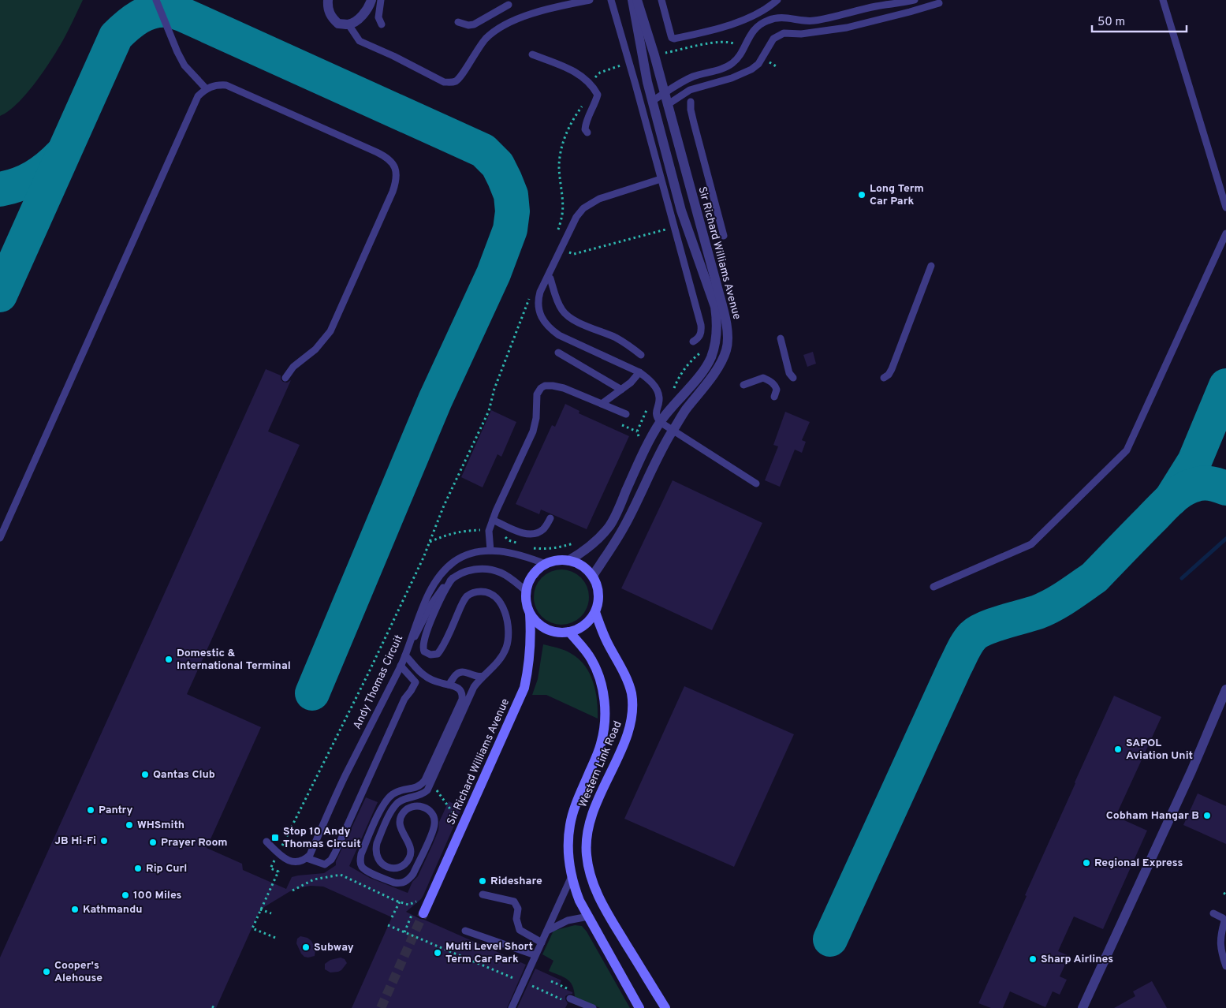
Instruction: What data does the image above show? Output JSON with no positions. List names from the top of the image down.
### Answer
{
  "streets": {
    "street": ["Sir Richard Williams Avenue", "Western Link Road"],
    "lane": ["Andy Thomas Circuit"]
  },
  "crossings": [
    ["Sir Richard Williams Avenue", "Andy Thomas Circuit"],
    ["Sir Richard Williams Avenue", "Western Link Road"],
    ["Andy Thomas Circuit", "Western Link Road"]
  ],
  "places": {
    "other": [
      "Long Term Car Park",
      "Domestic & International Terminal",
      "SAPOL Aviation Unit",
      "Qantas Club",
      "Pantry",
      "Cobham Hangar B",
      "WHSmith",
      "JB Hi-Fi",
      "Prayer Room",
      "Regional Express",
      "Rip Curl",
      "Rideshare",
      "100 Miles",
      "Kathmandu",
      "Subway",
      "Multi Level Short Term Car Park",
      "Sharp Airlines",
      "Cooper's Alehouse"
    ],
    "transit": ["Stop 10 Andy Thomas Circuit"]
  },
  "scale_bar": "50 m"
}
